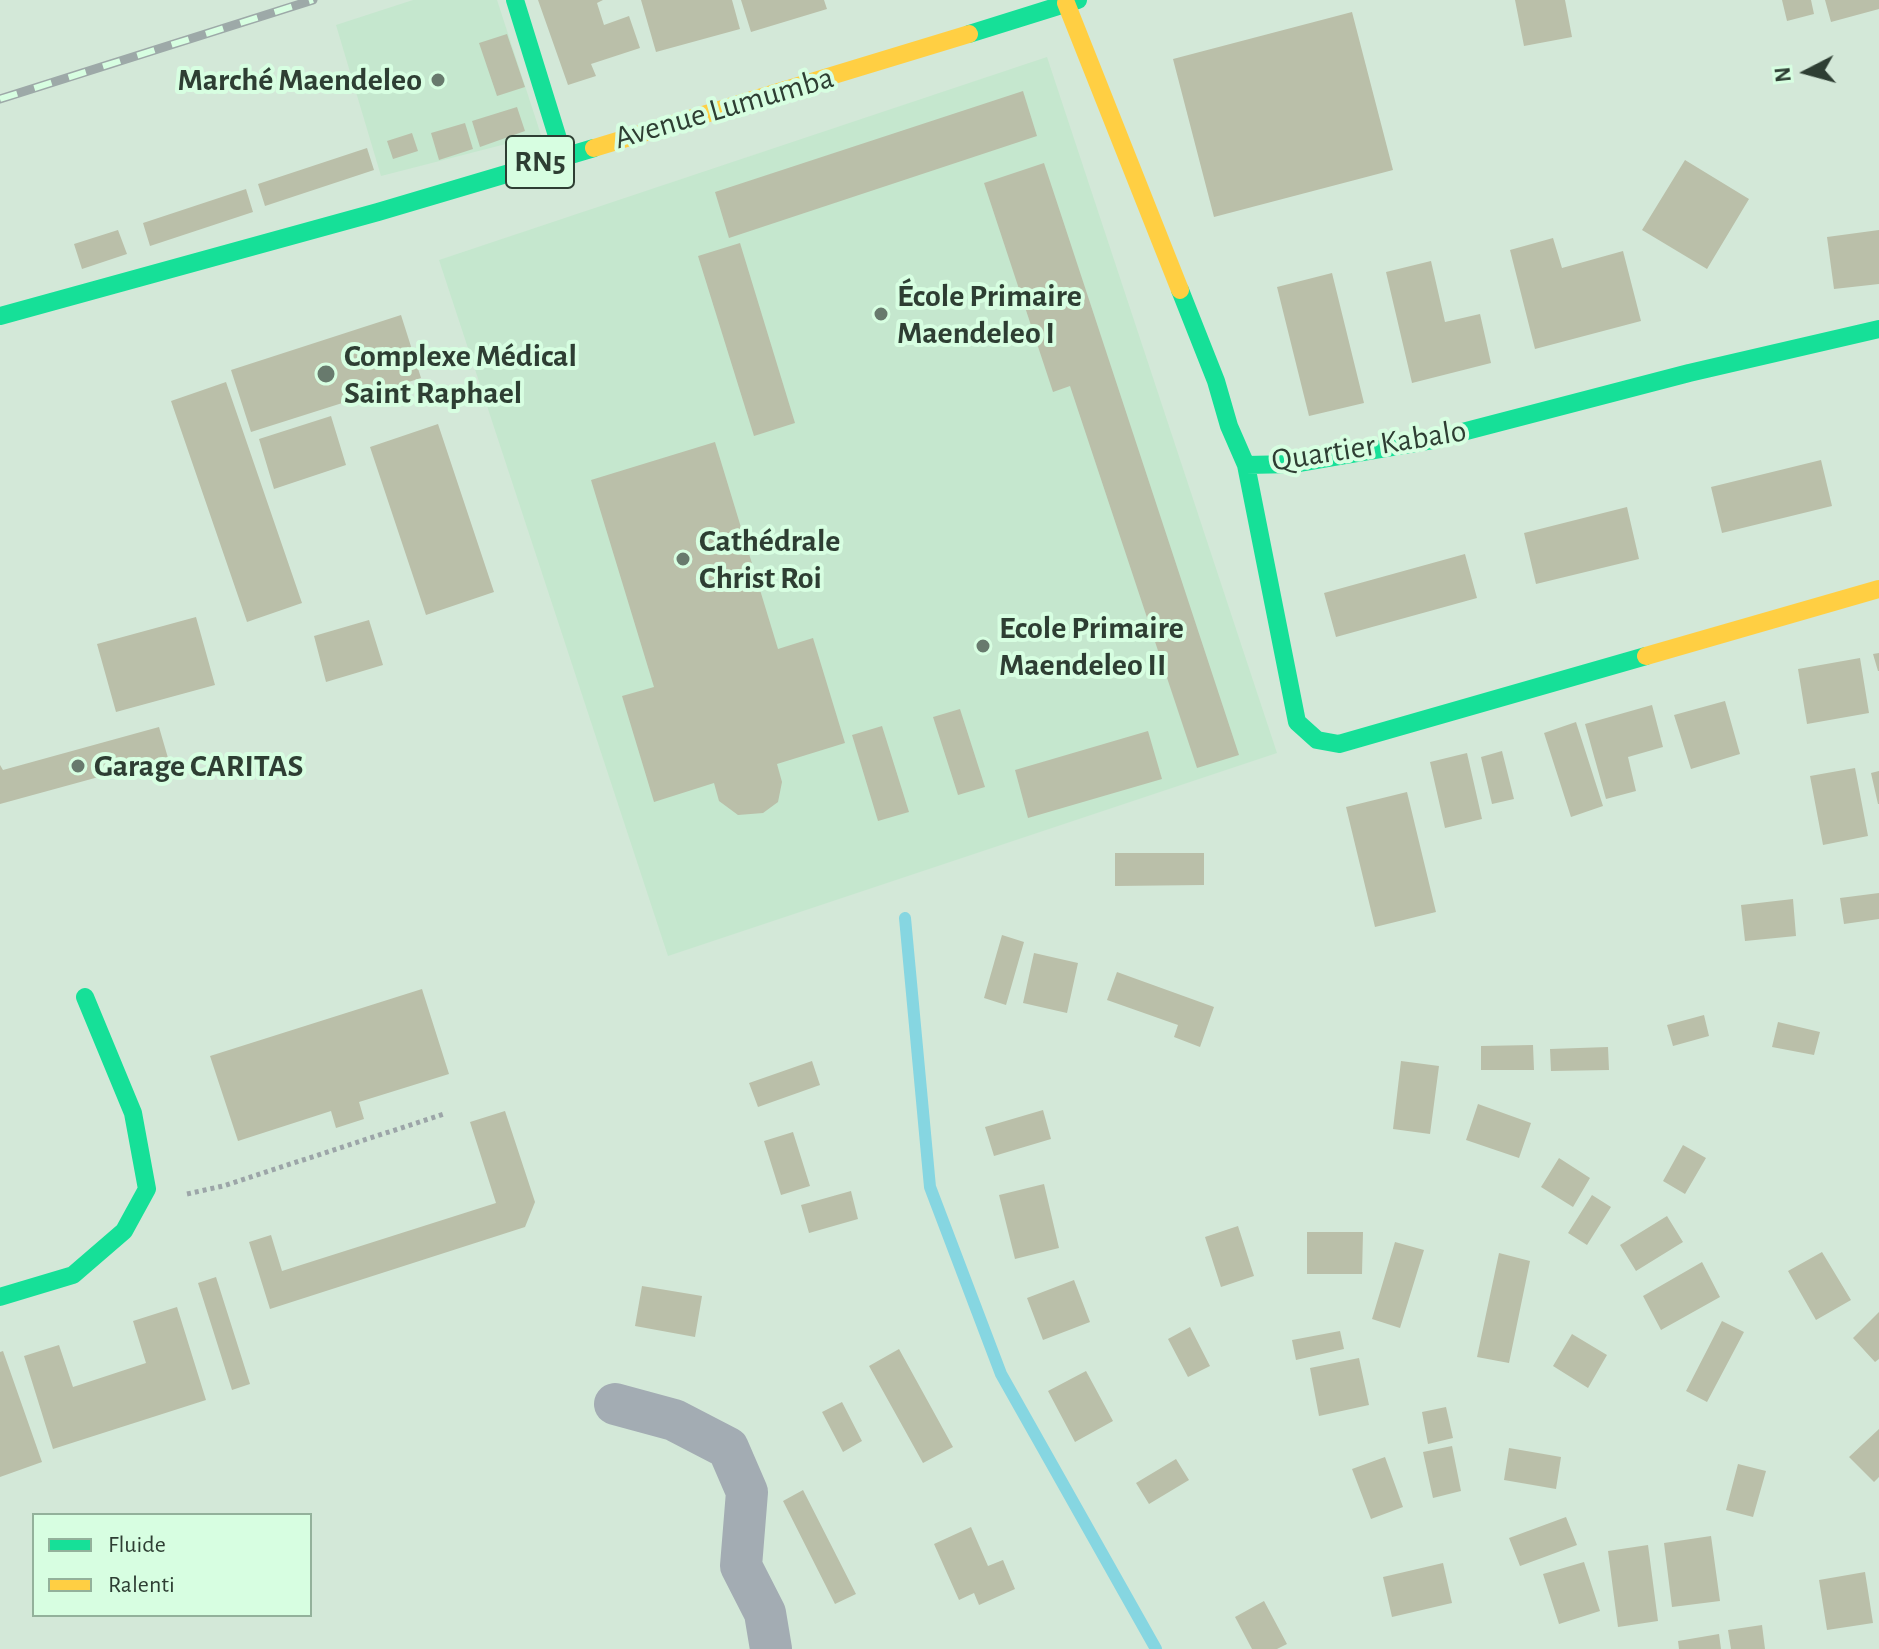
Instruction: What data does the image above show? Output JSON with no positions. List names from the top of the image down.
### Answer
{
  "streets": {
    "main road": ["Avenue Lumumba", "RN5", "Quartier Kabalo"]
  },
  "crossings": [
    ["Avenue Lumumba", "Quartier Kabalo"]
  ],
  "places": [
    "Marché Maendeleo",
    "École Primaire Maendeleo I",
    "Complexe Médical Saint Raphael",
    "Cathédrale Christ Roi",
    "Ecole Primaire Maendeleo II",
    "Garage CARITAS"
  ],
  "legend": ["Fluide", "Ralenti"],
  "north": "left"
}
